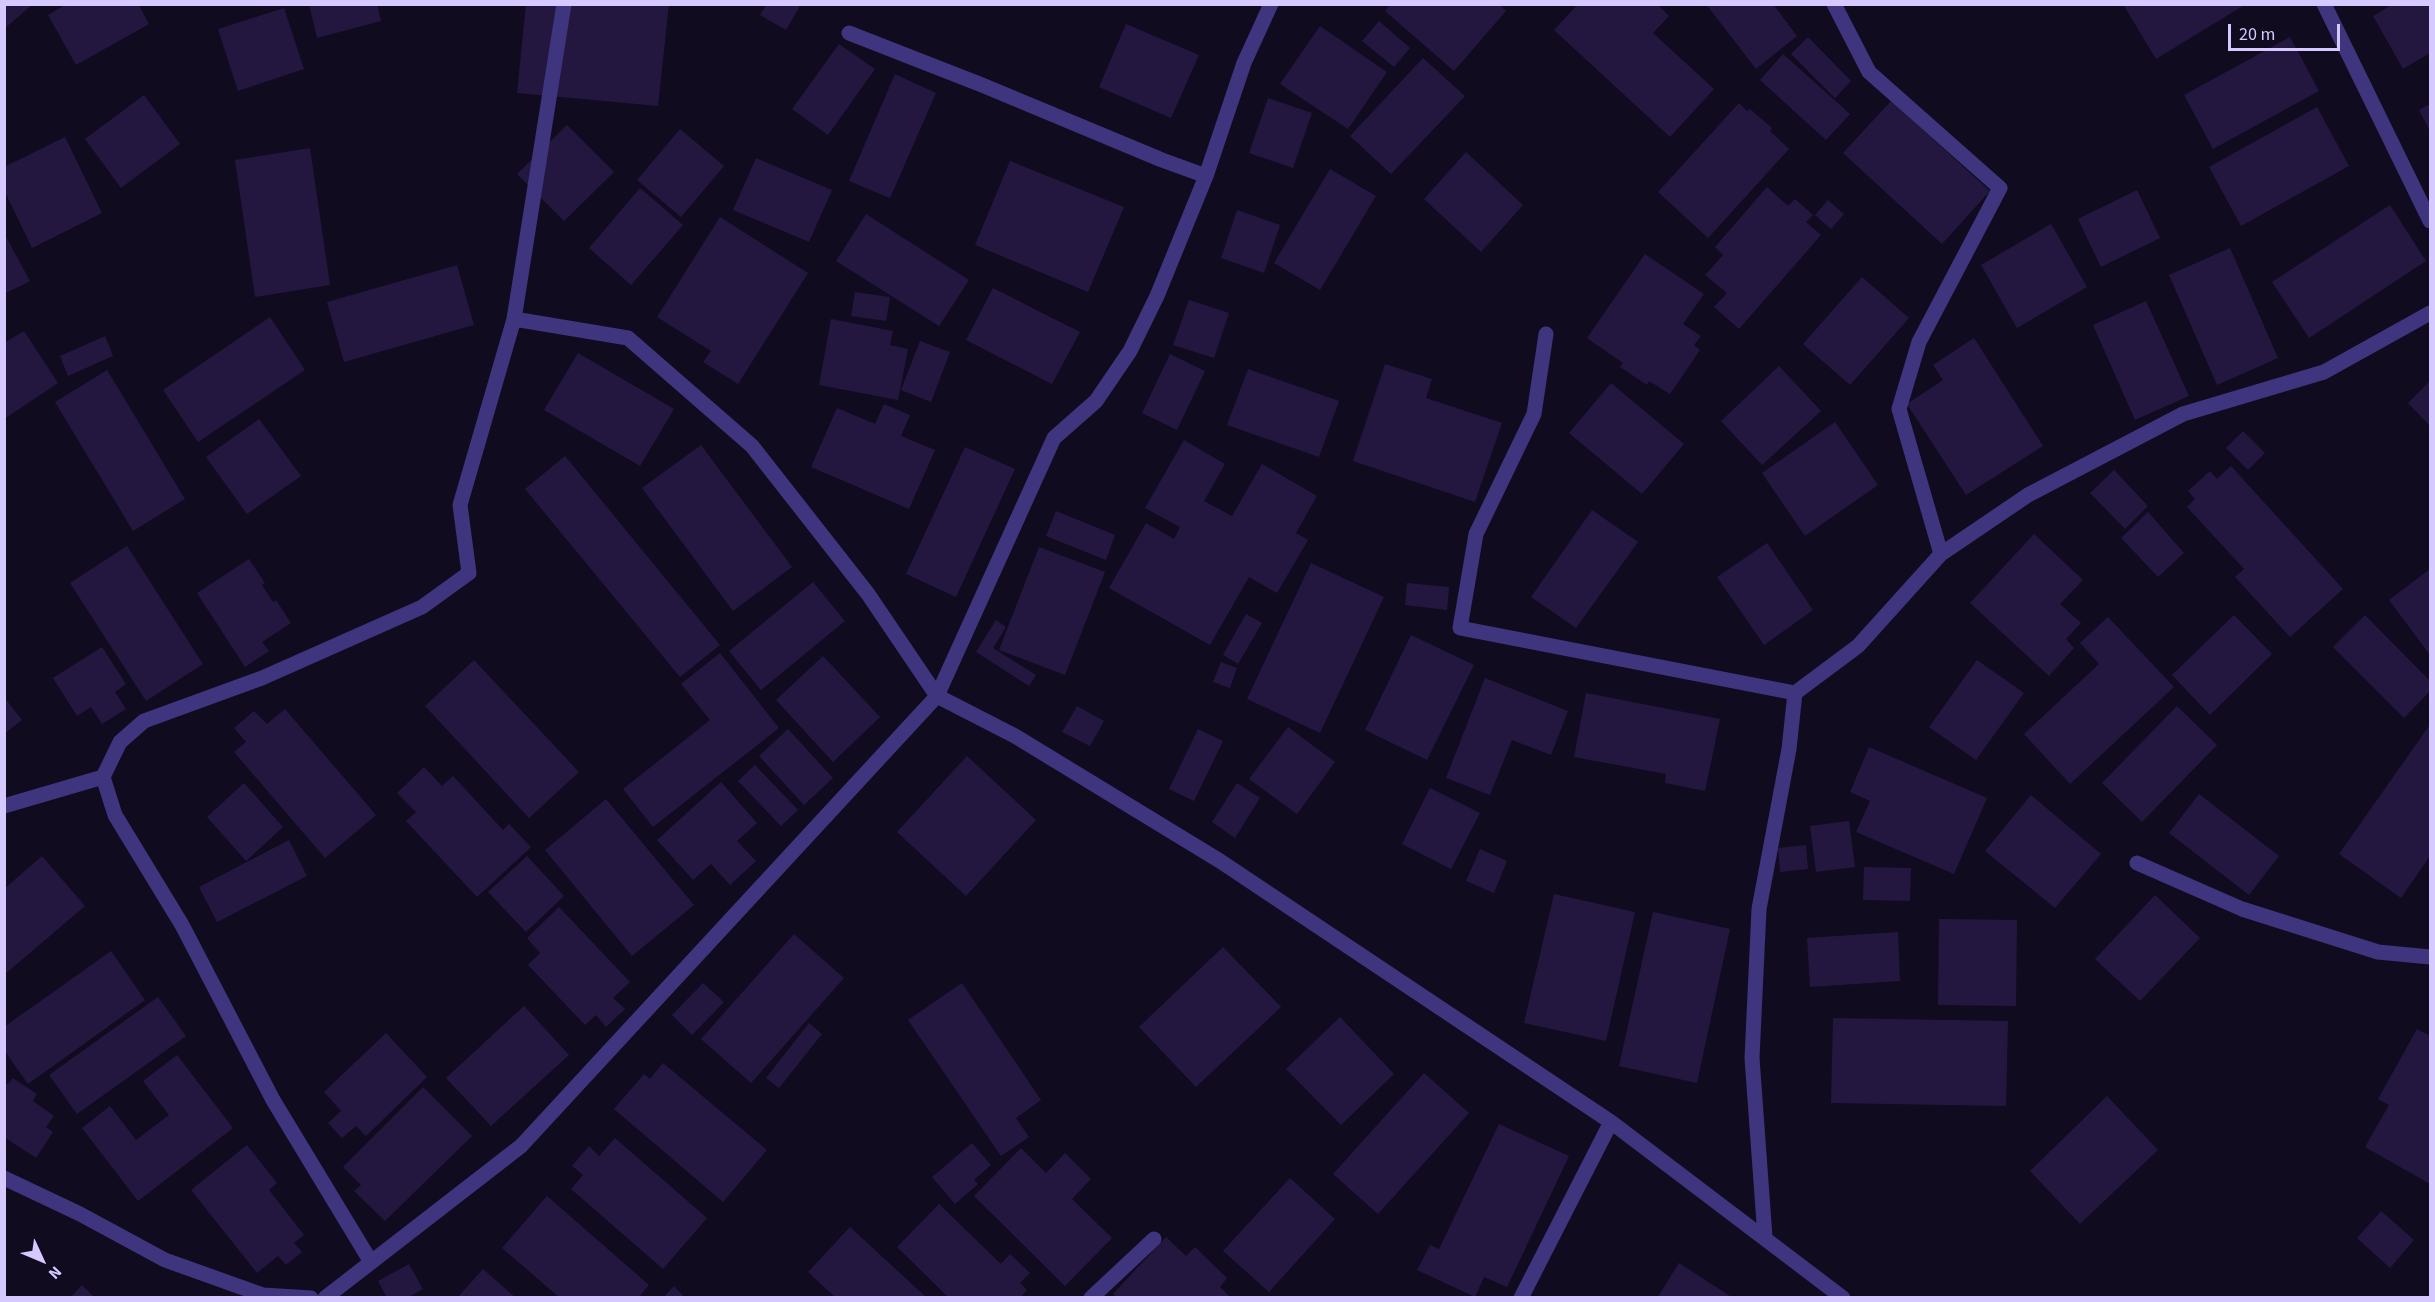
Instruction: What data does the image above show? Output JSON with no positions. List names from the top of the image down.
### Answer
{
  "scale_bar": "20 m",
  "north": "bottom right"
}
